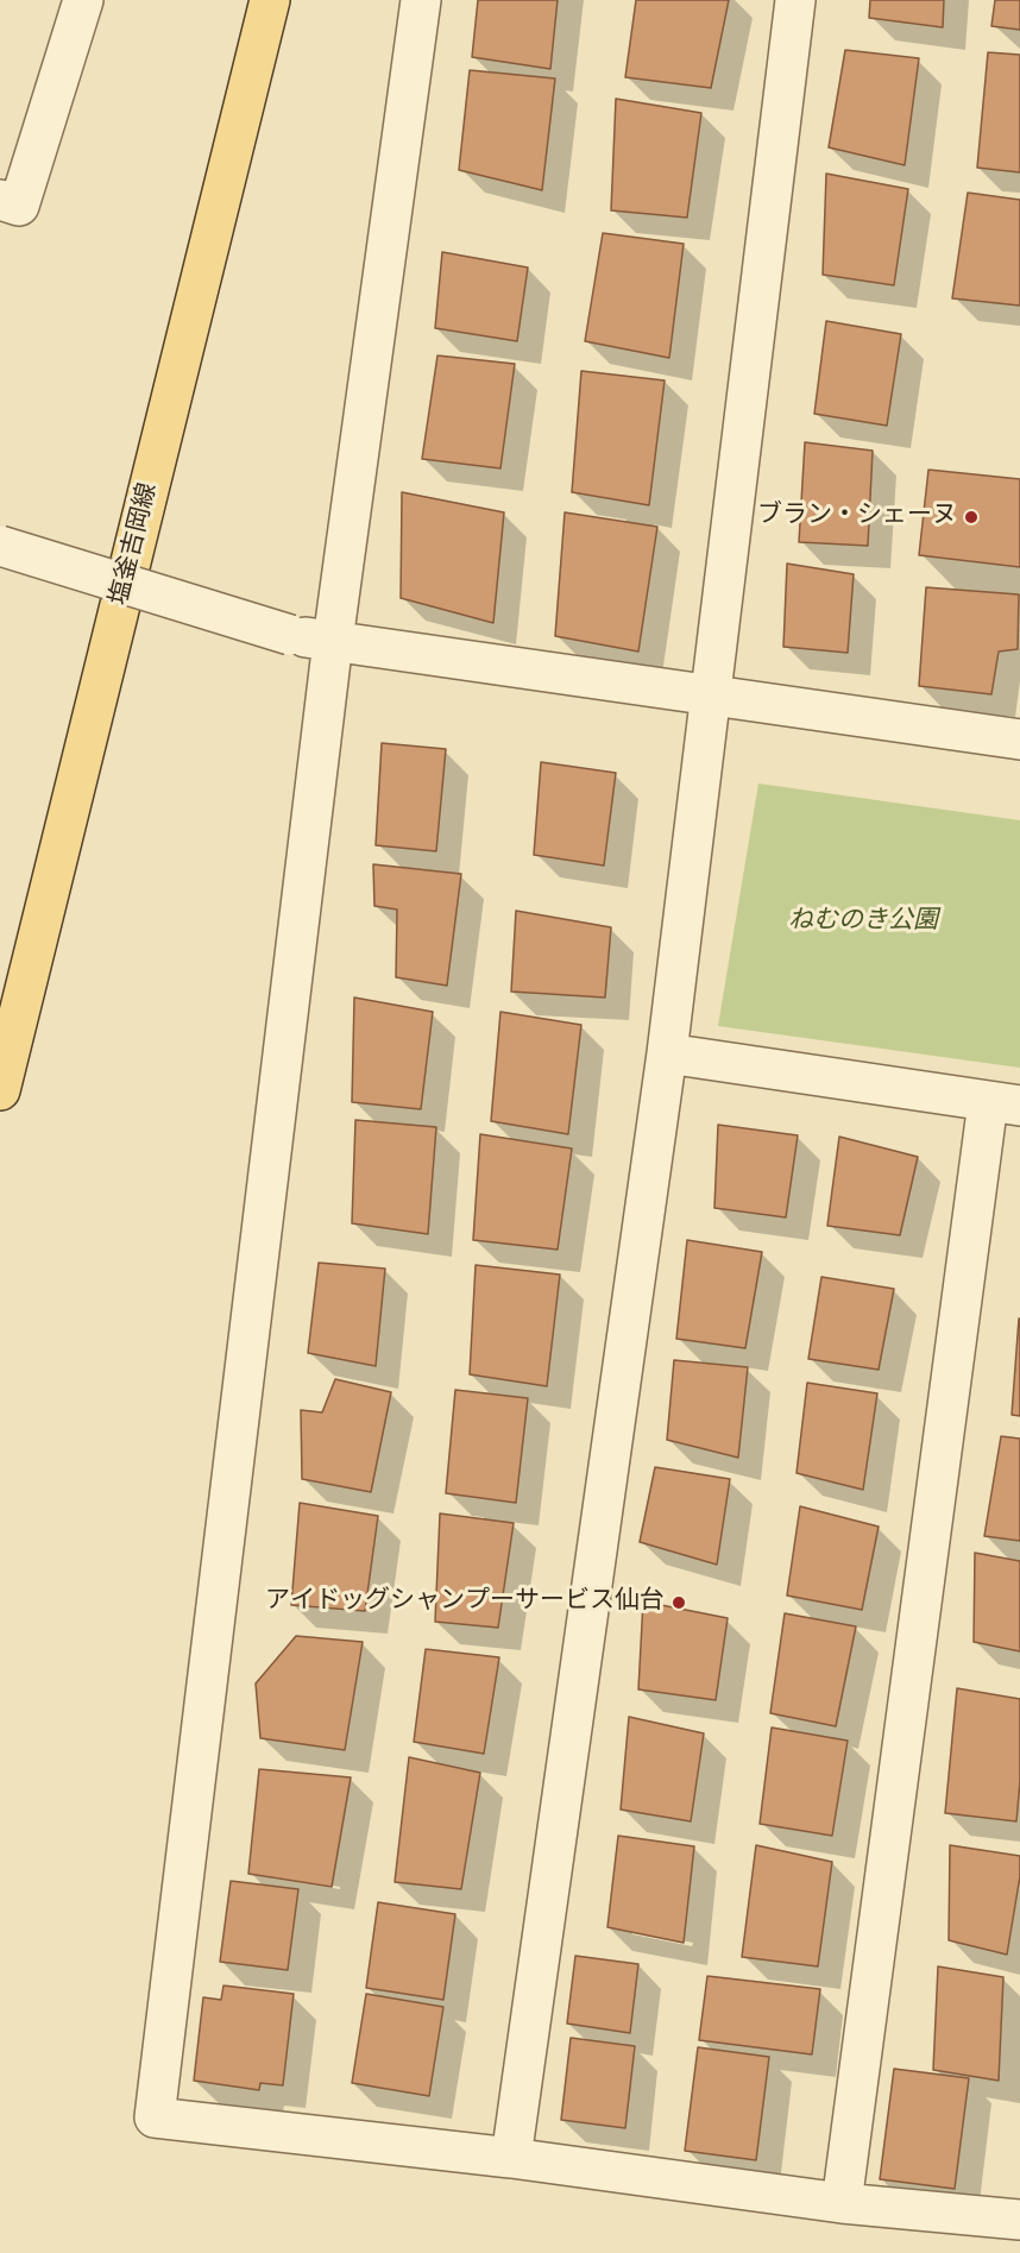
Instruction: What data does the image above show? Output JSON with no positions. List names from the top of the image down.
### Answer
{
  "streets": {
    "main road": ["塩釜吉岡線"]
  },
  "parks": ["ねむのき公園"],
  "places": ["ブラン・シェーヌ", "アイドッグシャンプーサービス仙台"]
}
